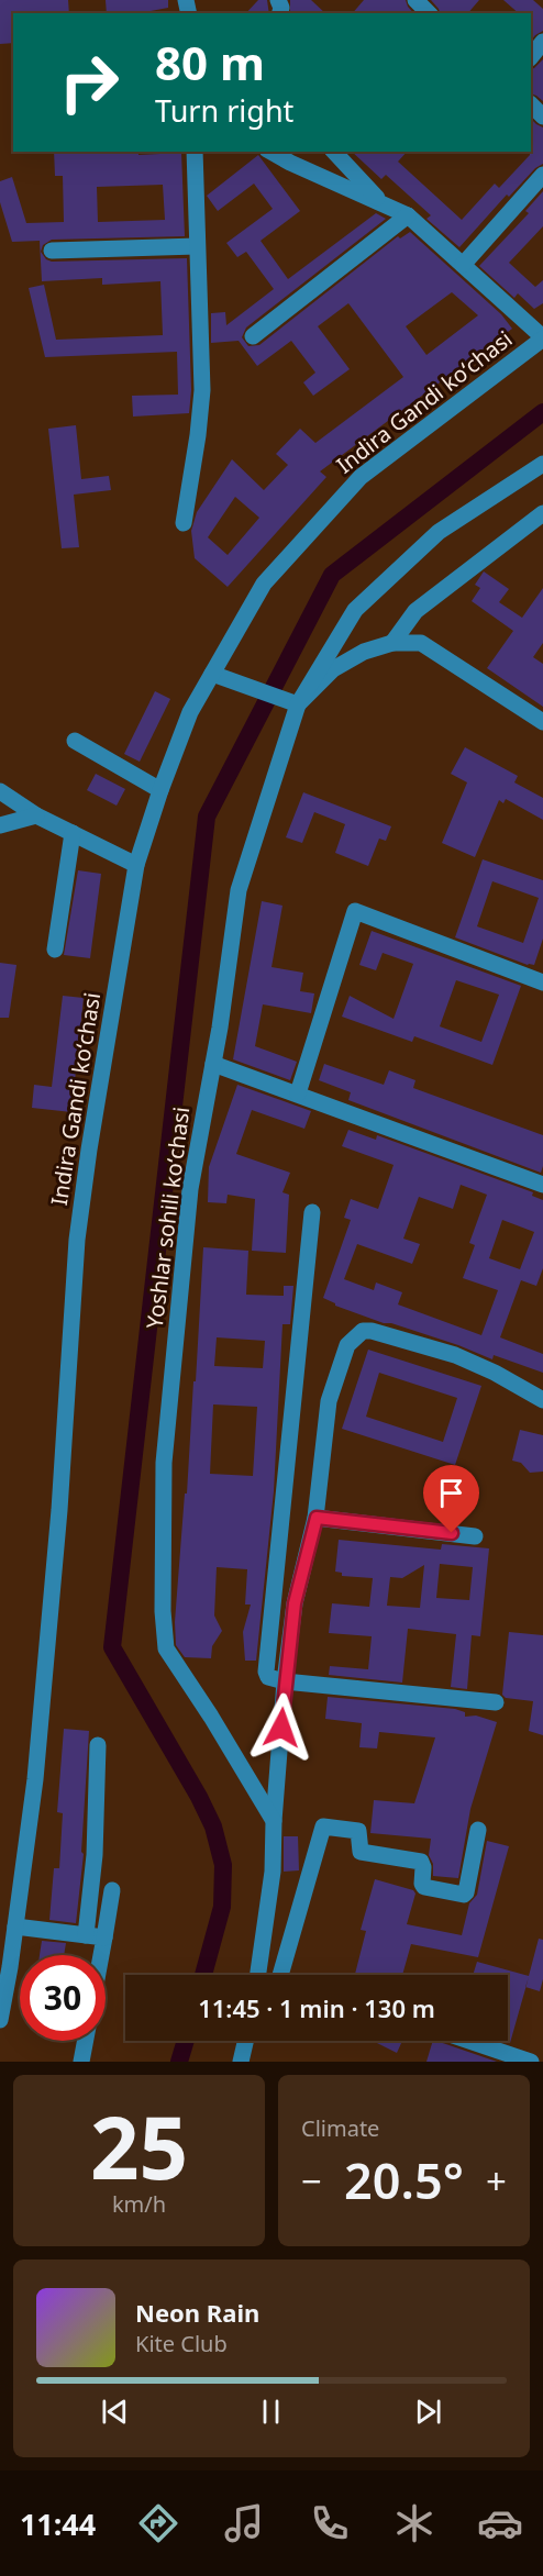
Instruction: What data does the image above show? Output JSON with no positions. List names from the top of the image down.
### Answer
{
  "streets": {
    "street": ["Indira Gandi koʻchasi", "Yoshlar sohili koʻchasi"]
  },
  "page": {
    "turn": ["80 m", "Turn right"],
    "limit": "30",
    "trip": "11:45 · 1 min · 130 m",
    "tile": [
      ["25", "km/h"],
      "Climate"
    ],
    "heat": ["−", "20.5°", "+"],
    "song": ["Neon Rain", "Kite Club"],
    "tabs": "11:44"
  }
}
